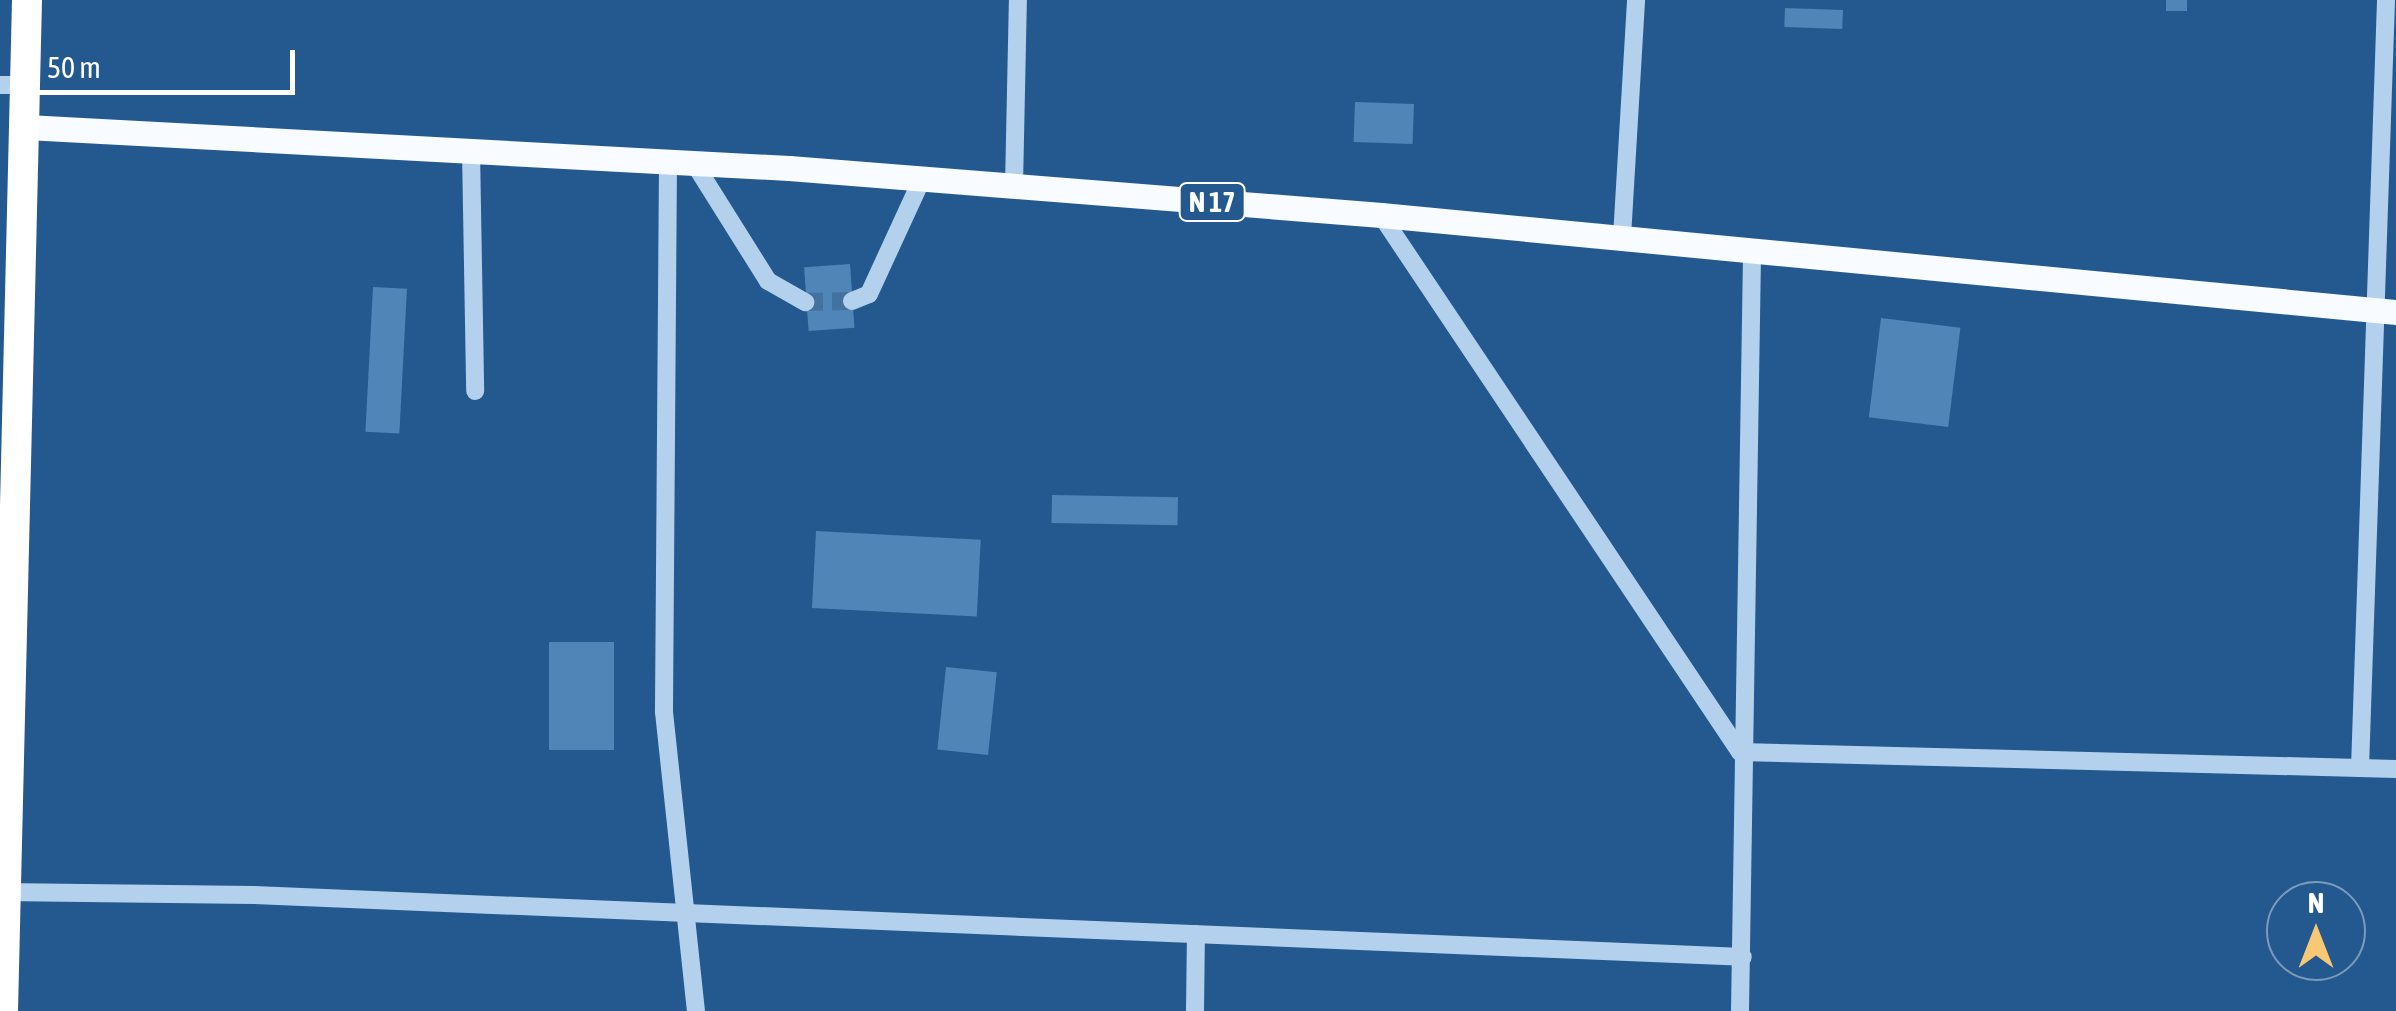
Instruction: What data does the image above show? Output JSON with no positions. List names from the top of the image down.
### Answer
{
  "streets": {
    "main road": ["N 17"]
  },
  "scale_bar": "50 m",
  "north": "top"
}
